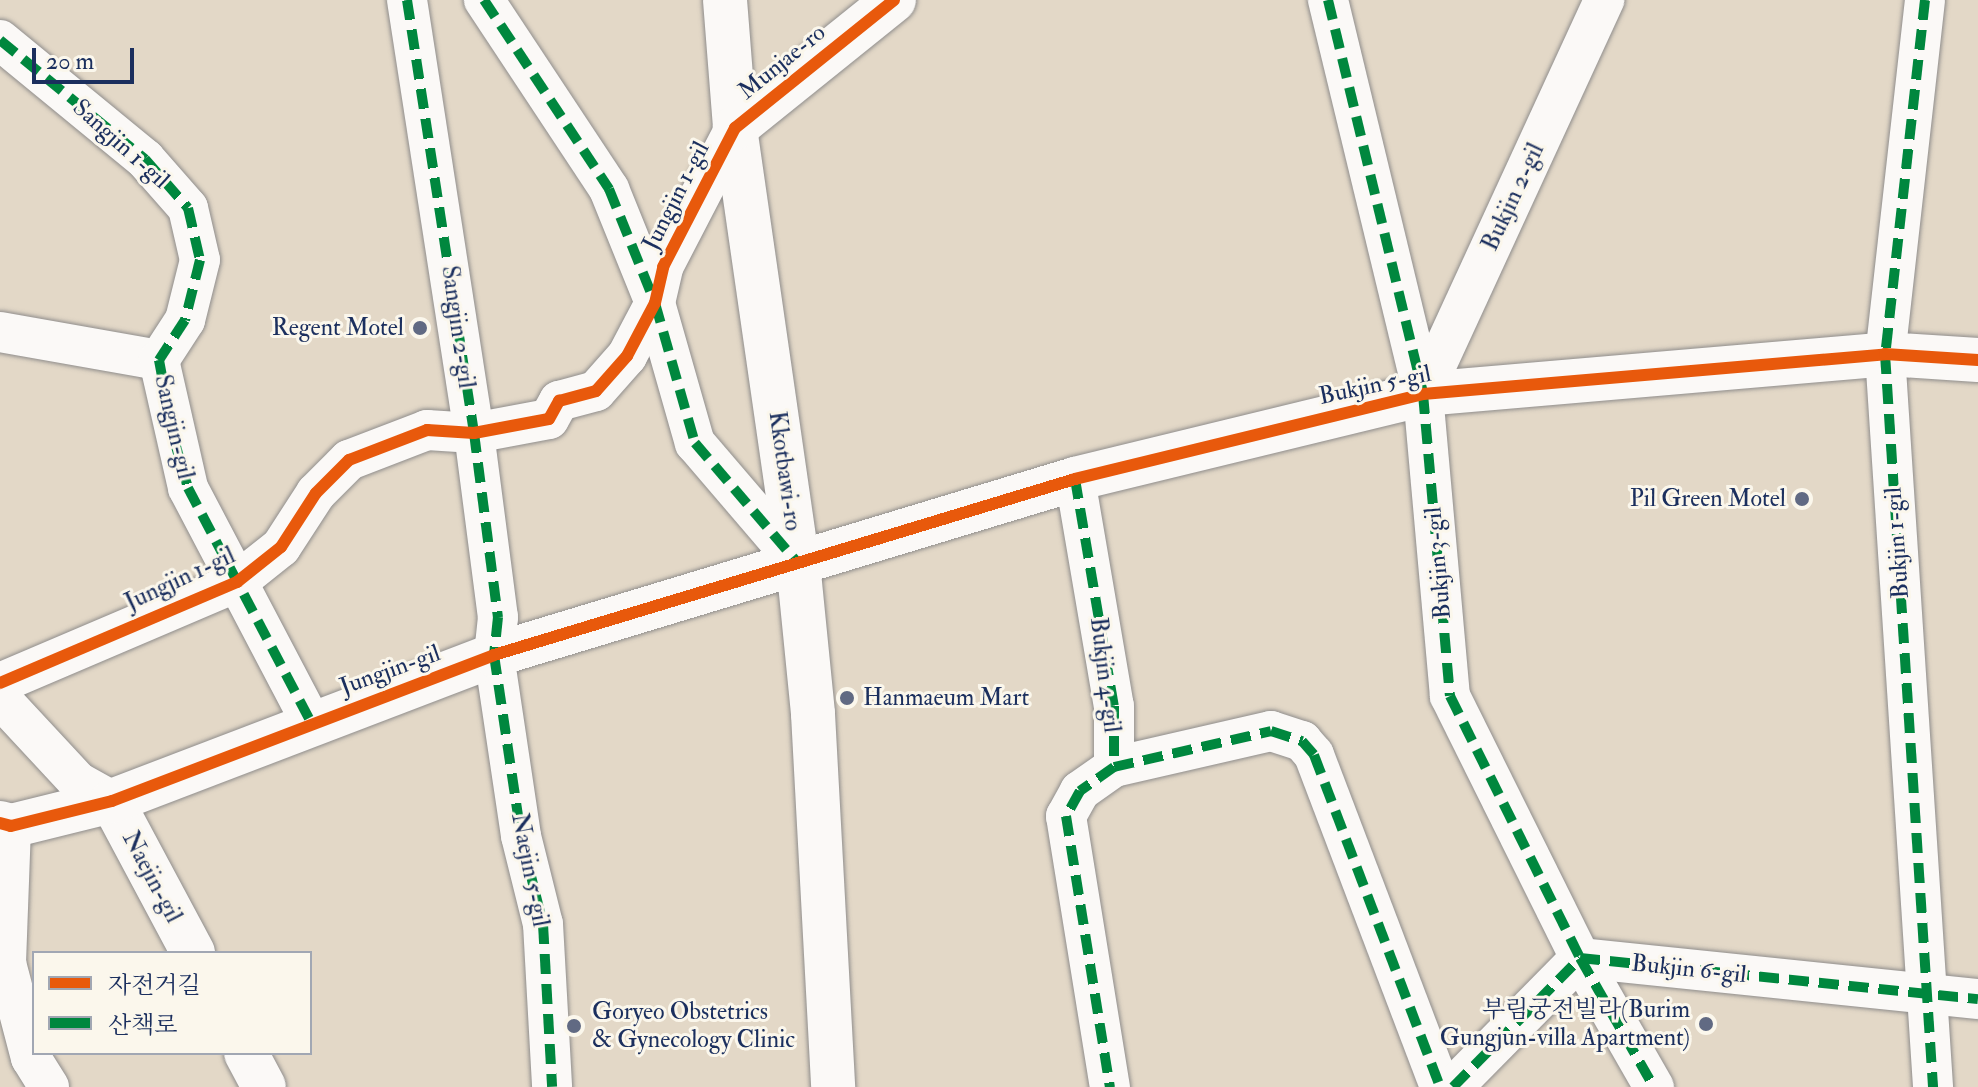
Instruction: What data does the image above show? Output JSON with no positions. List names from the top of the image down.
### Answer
{
  "streets": {
    "street": [
      "Munjae-ro",
      "Sangjin 1-gil",
      "Jungjin 1-gil",
      "Bukjin 2-gil",
      "Sangjin 2-gil",
      "Bukjin 5-gil",
      "Sangjin-gil",
      "Kkotbawi-ro",
      "Bukjin 1-gil",
      "Bukjin 3-gil",
      "Jungjin-gil",
      "Bukjin 4-gil",
      "Naejin 5-gil",
      "Naejin-gil",
      "Bukjin 6-gil"
    ]
  },
  "crossings": [
    ["Munjae-ro", "Jungjin 1-gil"],
    ["Munjae-ro", "Kkotbawi-ro"],
    ["Sangjin 1-gil", "Sangjin-gil"],
    ["Jungjin 1-gil", "Sangjin 2-gil"],
    ["Jungjin 1-gil", "Bukjin 5-gil"],
    ["Jungjin 1-gil", "Sangjin-gil"],
    ["Jungjin 1-gil", "Kkotbawi-ro"],
    ["Jungjin 1-gil", "Jungjin-gil"],
    ["Bukjin 2-gil", "Bukjin 5-gil"],
    ["Bukjin 2-gil", "Bukjin 3-gil"],
    ["Sangjin 2-gil", "Jungjin-gil"],
    ["Sangjin 2-gil", "Naejin 5-gil"],
    ["Bukjin 5-gil", "Kkotbawi-ro"],
    ["Bukjin 5-gil", "Bukjin 1-gil"],
    ["Bukjin 5-gil", "Bukjin 3-gil"],
    ["Bukjin 5-gil", "Jungjin-gil"],
    ["Bukjin 5-gil", "Bukjin 4-gil"],
    ["Sangjin-gil", "Jungjin-gil"],
    ["Kkotbawi-ro", "Jungjin-gil"],
    ["Bukjin 1-gil", "Bukjin 6-gil"],
    ["Bukjin 3-gil", "Bukjin 6-gil"],
    ["Jungjin-gil", "Naejin 5-gil"],
    ["Jungjin-gil", "Naejin-gil"]
  ],
  "places": [
    "Regent Motel",
    "Pil Green Motel",
    "Hanmaeum Mart",
    "부림궁전빌라(Burim Gungjun-villa Apartment)",
    "Goryeo Obstetrics & Gynecology Clinic"
  ],
  "legend": ["자전거길", "산책로"],
  "scale_bar": "20 m"
}
